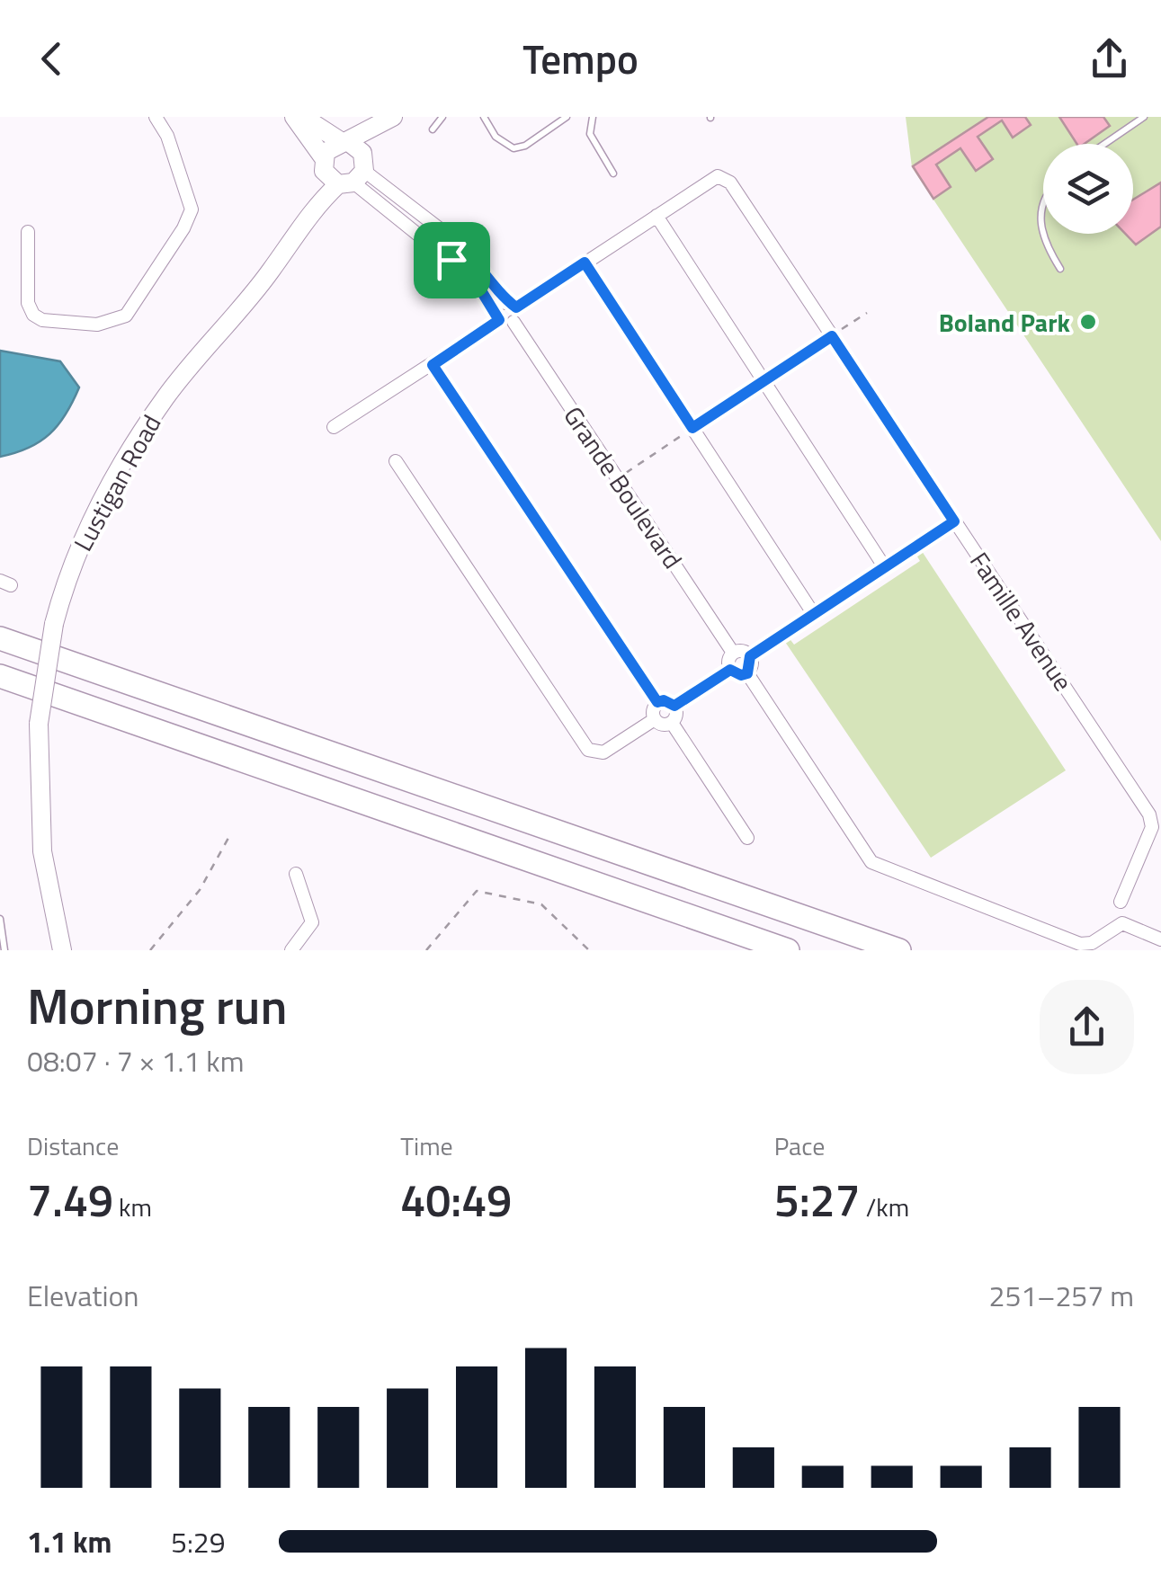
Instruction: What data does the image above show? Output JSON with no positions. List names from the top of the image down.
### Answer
{
  "streets": {
    "main road": ["Lustigan Road"],
    "street": ["Grande Boulevard", "Famille Avenue"]
  },
  "places": ["Boland Park"],
  "page": {
    "header": "Tempo",
    "heading": ["Morning run", "08:07 · 7 × 1.1 km"],
    "stats": [
      ["Distance", "7.49 km"],
      ["Time", "40:49"],
      ["Pace", "5:27 /km"]
    ],
    "chart": ["Elevation", "251–257 m"],
    "list": [
      {
        "name": "1.1 km",
        "note": "5:29"
      }
    ]
  }
}
